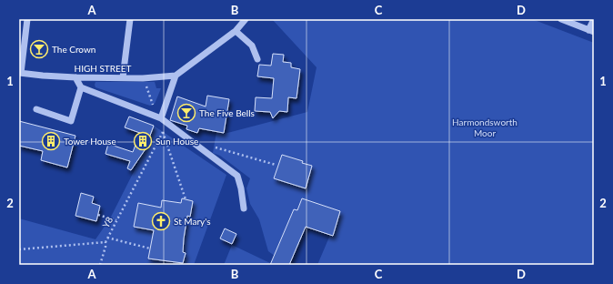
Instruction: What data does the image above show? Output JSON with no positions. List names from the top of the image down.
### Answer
{
  "streets": {
    "street": ["HIGH STREET"],
    "path": ["Y8"]
  },
  "parks": ["Harmondsworth Moor"],
  "places": {
    "bar": ["The Crown", "The Five Bells"],
    "building": ["Tower House", "Sun House"],
    "church": ["St Mary's"]
  },
  "grid": {
    "columns": [
      "A",
      "B",
      "C",
      "D"
    ],
    "rows": ["1", "2"]
  }
}
